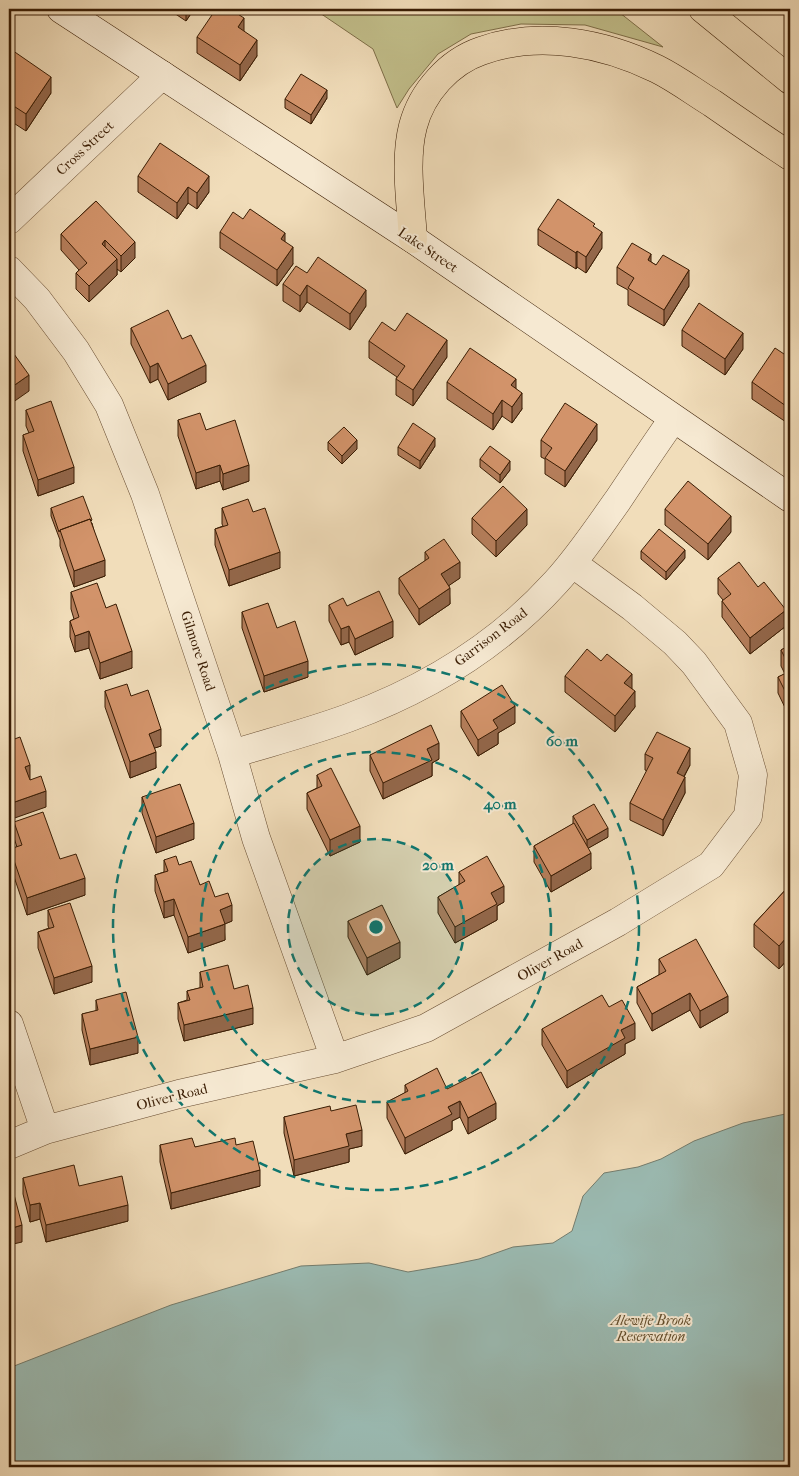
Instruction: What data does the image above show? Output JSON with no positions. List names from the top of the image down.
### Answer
{
  "streets": {
    "street": [
      "Cross Street",
      "Lake Street",
      "Garrison Road",
      "Gilmore Road",
      "Oliver Road"
    ]
  },
  "crossings": [
    ["Cross Street", "Lake Street"],
    ["Lake Street", "Garrison Road"],
    ["Garrison Road", "Gilmore Road"],
    ["Garrison Road", "Oliver Road"],
    ["Gilmore Road", "Oliver Road"]
  ],
  "parks": ["Alewife Brook Reservation"],
  "rings": ["60 m", "40 m", "20 m"]
}
